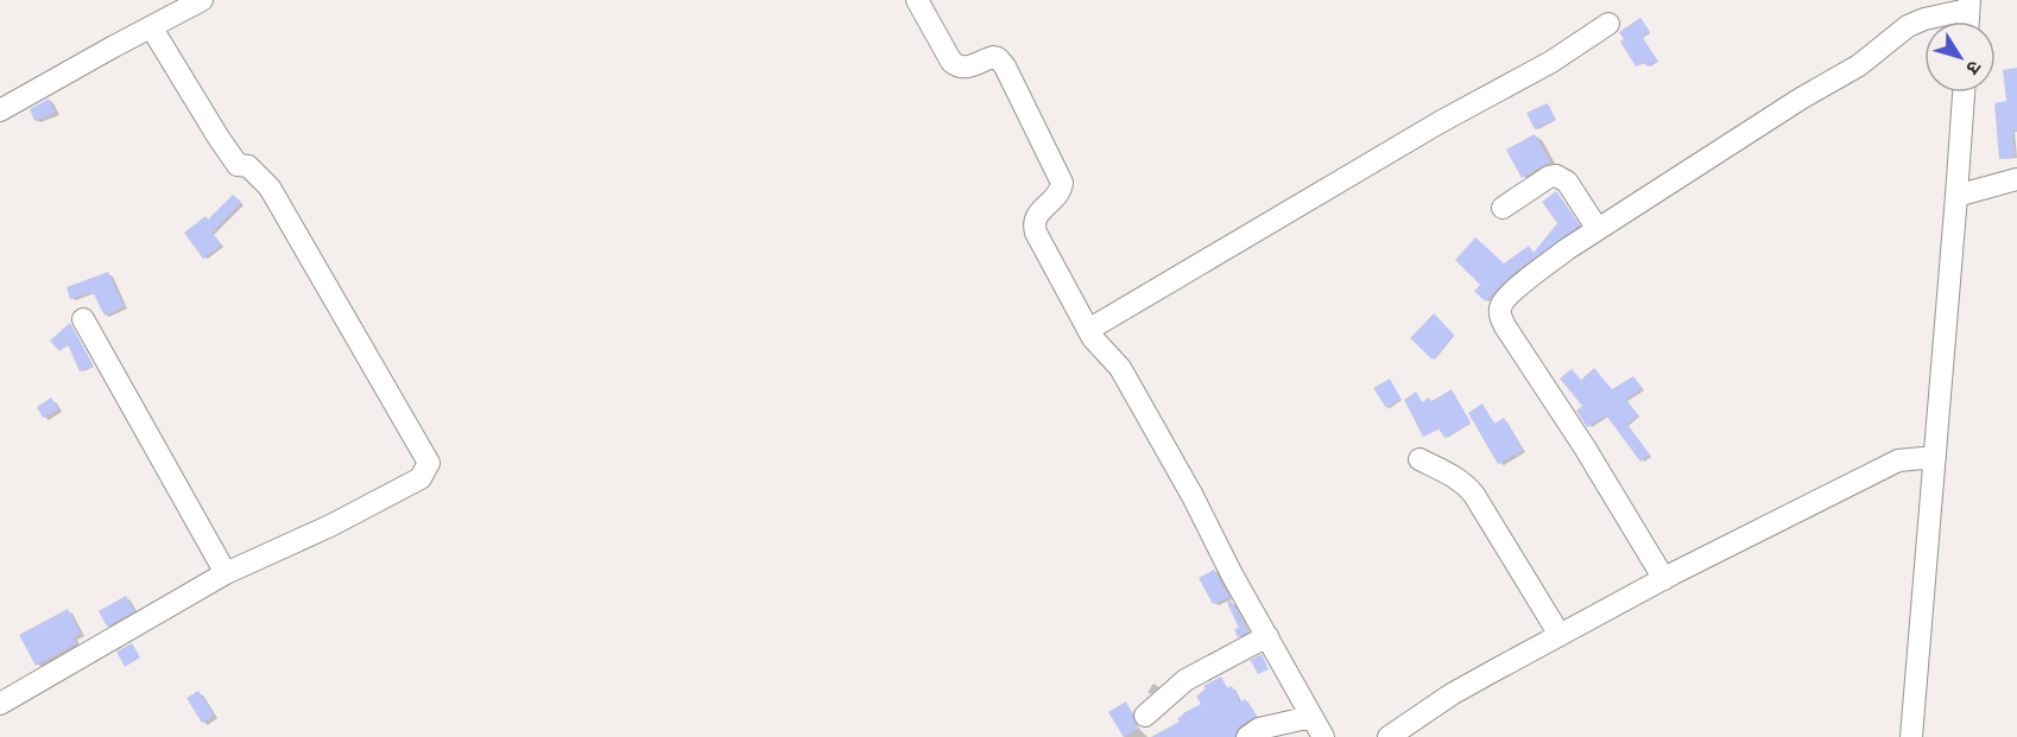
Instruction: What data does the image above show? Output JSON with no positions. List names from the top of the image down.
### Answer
{
  "north": "bottom right"
}
